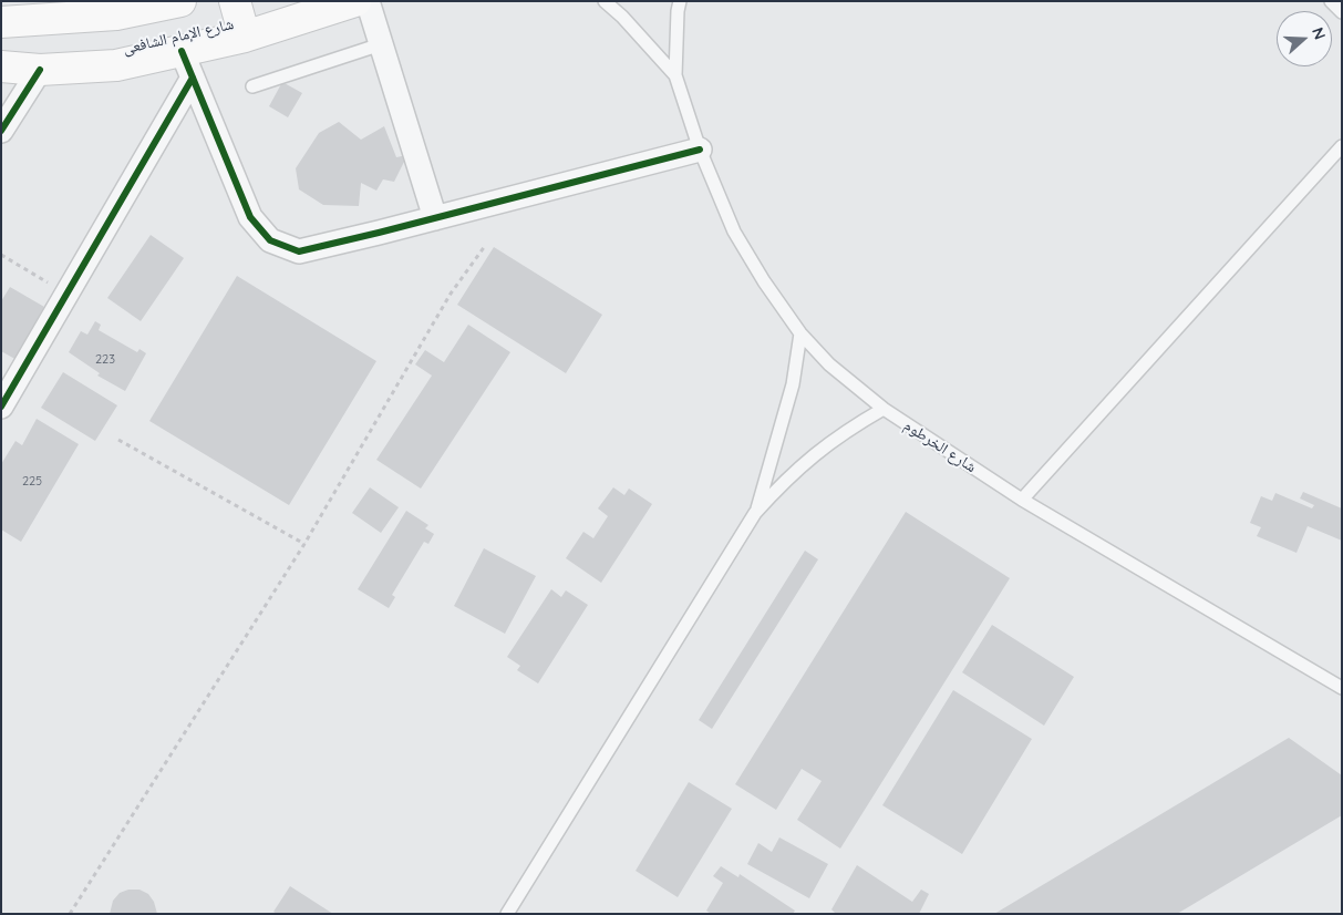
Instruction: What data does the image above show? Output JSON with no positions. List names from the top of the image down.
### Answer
{
  "streets": {
    "street": ["شارع الإمام الشافعى"],
    "lane": ["شارع الخرطوم"]
  },
  "house_numbers": ["223", "225"],
  "north": "right"
}
